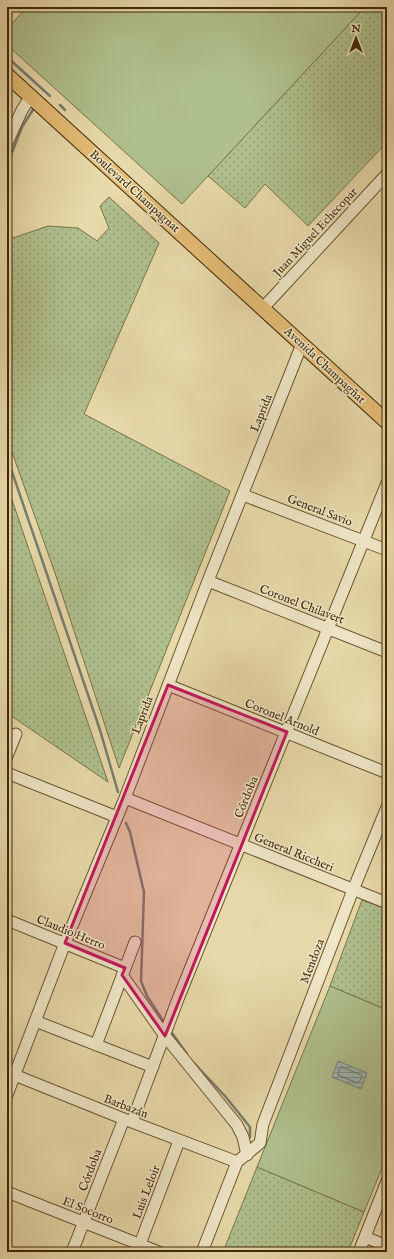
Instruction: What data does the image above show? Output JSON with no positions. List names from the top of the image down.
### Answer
{
  "streets": {
    "main road": ["Boulevard Champagnat", "Avenida Champagñat"],
    "street": [
      "Juan Miguel Echecopar",
      "Laprida",
      "General Savio",
      "Coronel Chilavert",
      "Coronel Arnold",
      "Córdoba",
      "General Riccheri",
      "Claudio Herro",
      "Mendoza",
      "Barbazán",
      "Luis Leloir",
      "El Socorro"
    ]
  },
  "crossings": [
    ["Boulevard Champagnat", "Juan Miguel Echecopar"],
    ["Boulevard Champagnat", "Avenida Champagñat"],
    ["Juan Miguel Echecopar", "Avenida Champagñat"],
    ["Avenida Champagñat", "Laprida"],
    ["Laprida", "General Savio"],
    ["Laprida", "Coronel Chilavert"],
    ["Laprida", "Coronel Arnold"],
    ["Laprida", "General Riccheri"],
    ["Laprida", "Claudio Herro"],
    ["Laprida", "Barbazán"],
    ["General Savio", "Córdoba"],
    ["Coronel Chilavert", "Córdoba"],
    ["Coronel Arnold", "Córdoba"],
    ["Córdoba", "General Riccheri"],
    ["Córdoba", "Barbazán"],
    ["Córdoba", "El Socorro"],
    ["General Riccheri", "Mendoza"],
    ["Mendoza", "Barbazán"],
    ["Barbazán", "Luis Leloir"],
    ["Luis Leloir", "El Socorro"]
  ],
  "north": "top"
}
